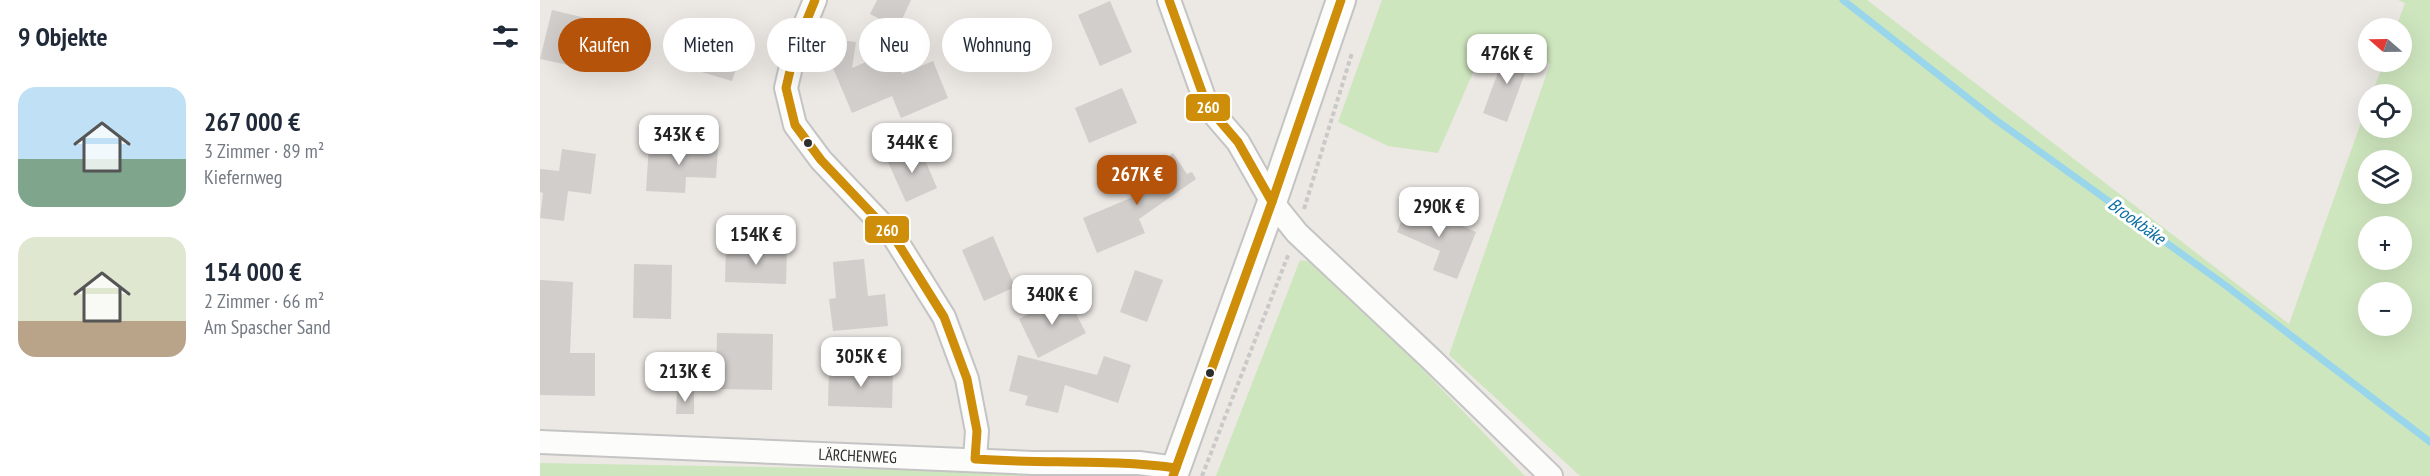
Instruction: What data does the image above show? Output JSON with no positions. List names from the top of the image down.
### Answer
{
  "streets": {
    "street": ["LÄRCHENWEG"]
  },
  "water": ["Brookbäke"],
  "lines": ["transit line 260"],
  "north": "left",
  "page": {
    "heading": "9 Objekte",
    "map_buttons": ["+", "−"],
    "chip": [
      "Kaufen",
      "Mieten",
      "Filter",
      "Neu",
      "Wohnung"
    ],
    "price": [
      "476K €",
      "343K €",
      "344K €",
      "267K €",
      "290K €",
      "154K €",
      "340K €",
      "305K €",
      "213K €"
    ],
    "list": [
      {
        "name": "267 000 €",
        "note": "3 Zimmer · 89 m² · Kiefernweg"
      },
      {
        "name": "154 000 €",
        "note": "2 Zimmer · 66 m² · Am Spascher Sand"
      }
    ]
  }
}
